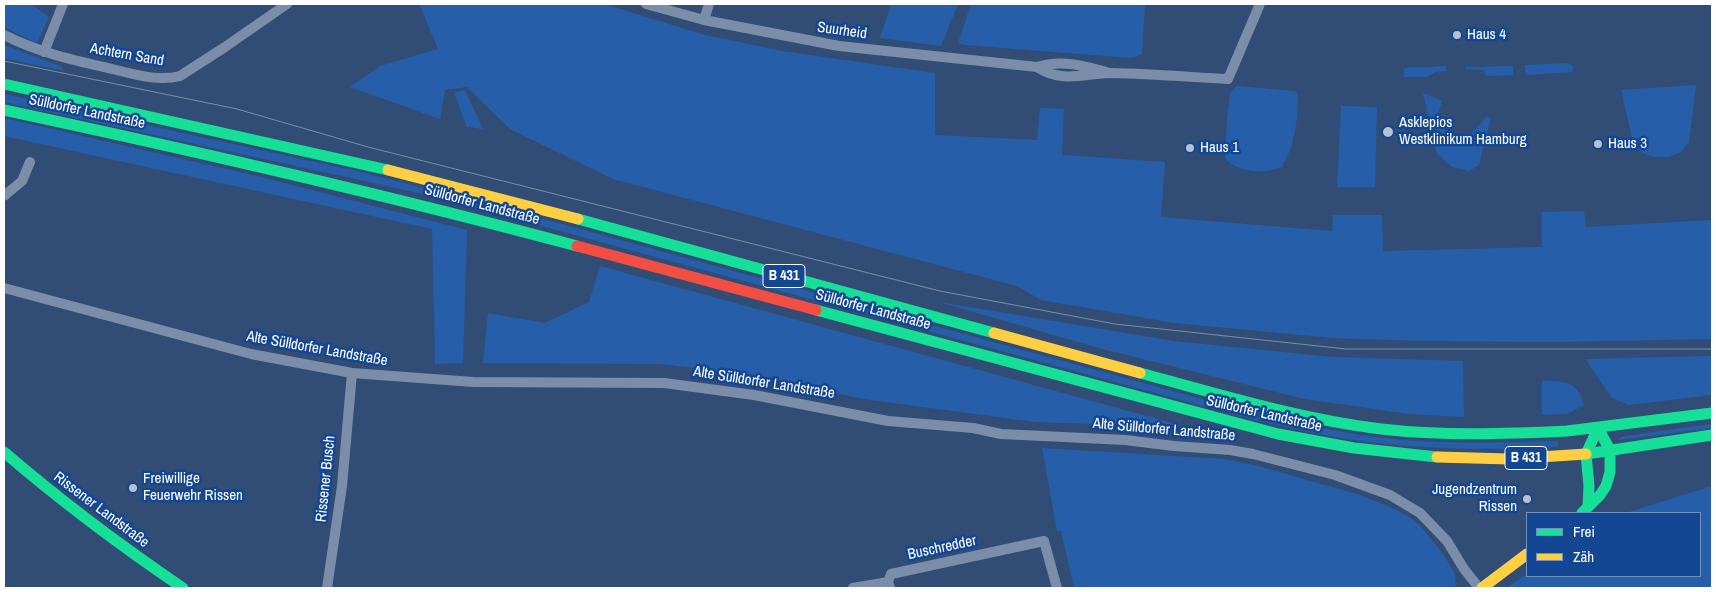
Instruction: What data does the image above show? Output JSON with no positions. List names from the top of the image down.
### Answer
{
  "streets": {
    "main road": ["Sülldorfer Landstraße", "B 431", "Rissener Landstraße"],
    "street": [
      "Suurheid",
      "Achtern Sand",
      "Alte Sülldorfer Landstraße",
      "Rissener Busch",
      "Buschredder"
    ]
  },
  "crossings": [
    ["Alte Sülldorfer Landstraße", "Rissener Busch"]
  ],
  "places": [
    "Haus 4",
    "Asklepios Westklinikum Hamburg",
    "Haus 3",
    "Haus 1",
    "Freiwillige Feuerwehr Rissen",
    "Jugendzentrum Rissen"
  ],
  "legend": ["Frei", "Zäh"]
}
